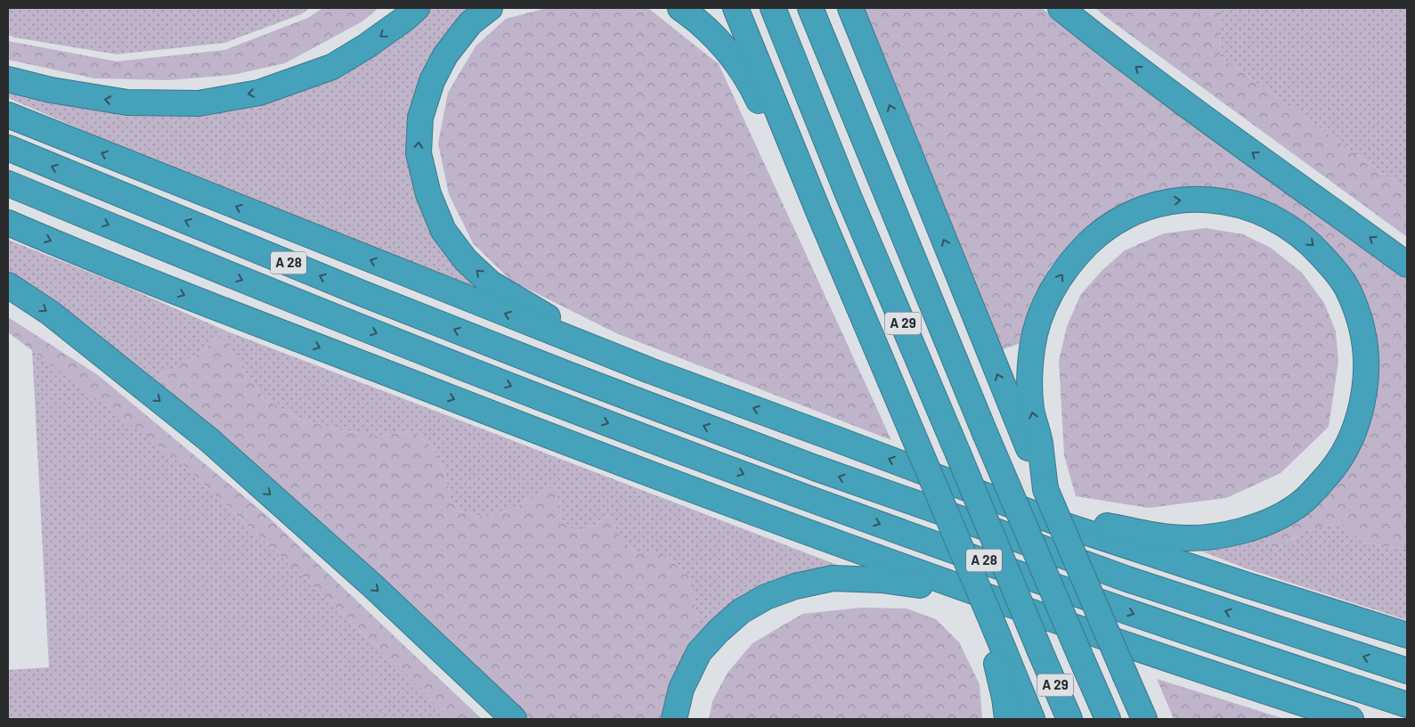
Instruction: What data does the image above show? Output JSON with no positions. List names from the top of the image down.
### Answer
{
  "streets": {
    "highway": ["A 28", "A 29"]
  }
}
